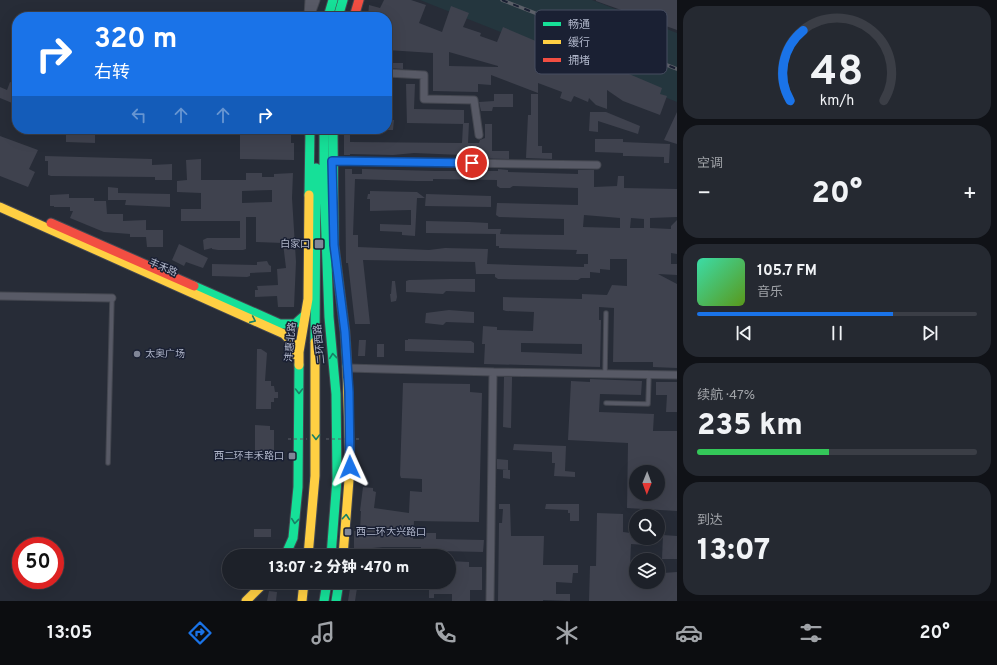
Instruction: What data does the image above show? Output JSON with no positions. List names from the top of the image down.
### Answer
{
  "streets": {
    "main road": ["丰禾路", "沣惠北路", "二环西路"]
  },
  "crossings": [
    ["丰禾路", "沣惠北路"],
    ["丰禾路", "二环西路"],
    ["沣惠北路", "二环西路"]
  ],
  "places": {
    "transit": ["白家口", "西二环丰禾路口", "西二环大兴路口"],
    "other": ["太奥广场"]
  },
  "legend": ["畅通", "缓行", "拥堵"],
  "north": "bottom",
  "page": {
    "turn": ["320 m", "右转"],
    "tile": [
      "空调",
      ["续航 · 47%", "235 km"],
      ["到达", "13:07"]
    ],
    "heat": ["−", "20°", "+"],
    "song": ["105.7 FM", "音乐"],
    "limit": "50",
    "trip": "13:07 · 2 分钟 · 470 m",
    "tabs": ["13:05", "20°"],
    "gauge": ["48", "km/h"]
  }
}
